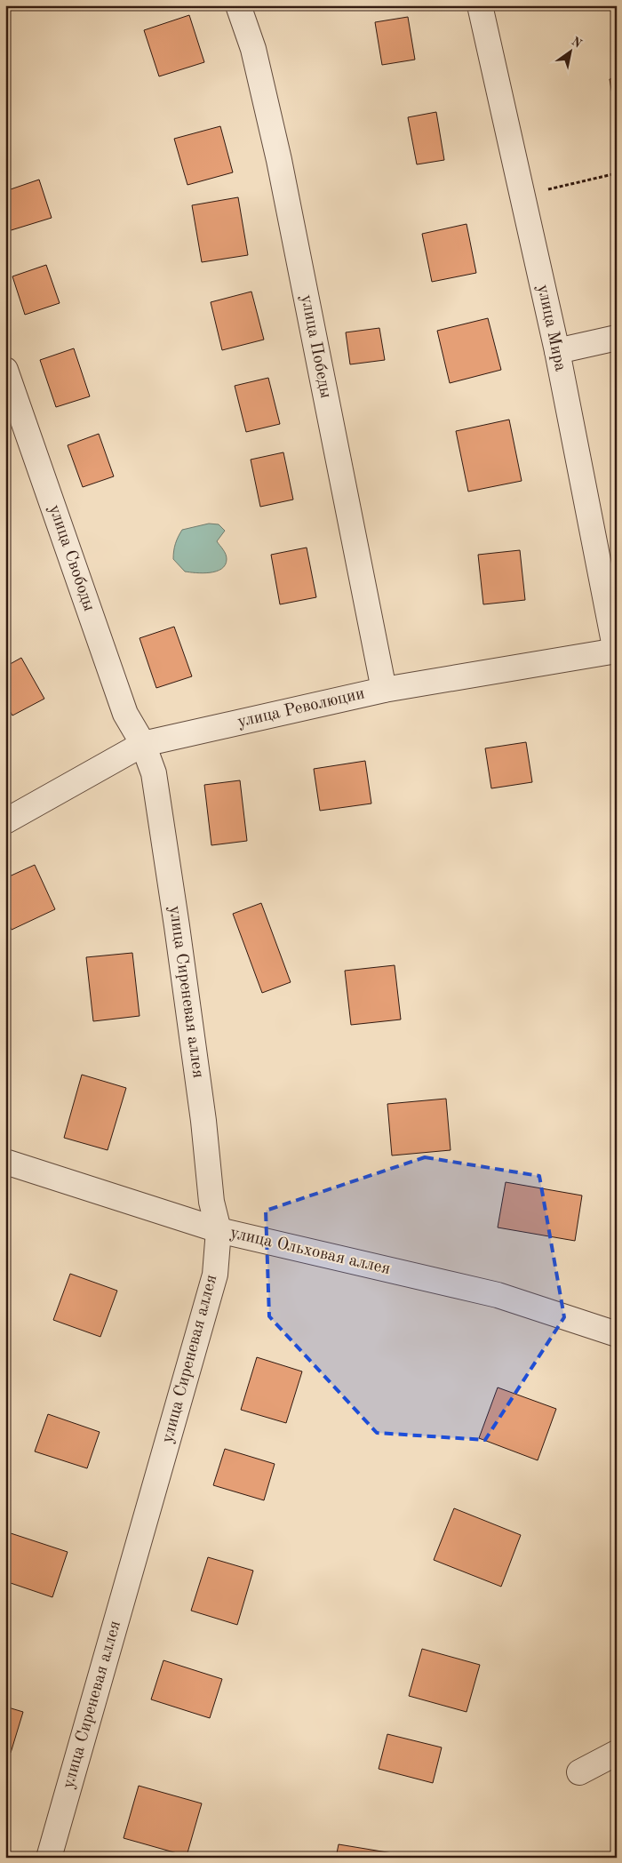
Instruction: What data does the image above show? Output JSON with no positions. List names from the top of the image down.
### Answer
{
  "streets": {
    "street": [
      "улица Мира",
      "улица Победы",
      "улица Свободы",
      "улица Революции",
      "улица Сиреневая аллея",
      "улица Ольховая аллея"
    ]
  },
  "crossings": [
    ["улица Мира", "улица Революции"],
    ["улица Победы", "улица Революции"],
    ["улица Свободы", "улица Революции"],
    ["улица Свободы", "улица Сиреневая аллея"],
    ["улица Революции", "улица Сиреневая аллея"],
    ["улица Сиреневая аллея", "улица Ольховая аллея"]
  ],
  "north": "top right"
}
